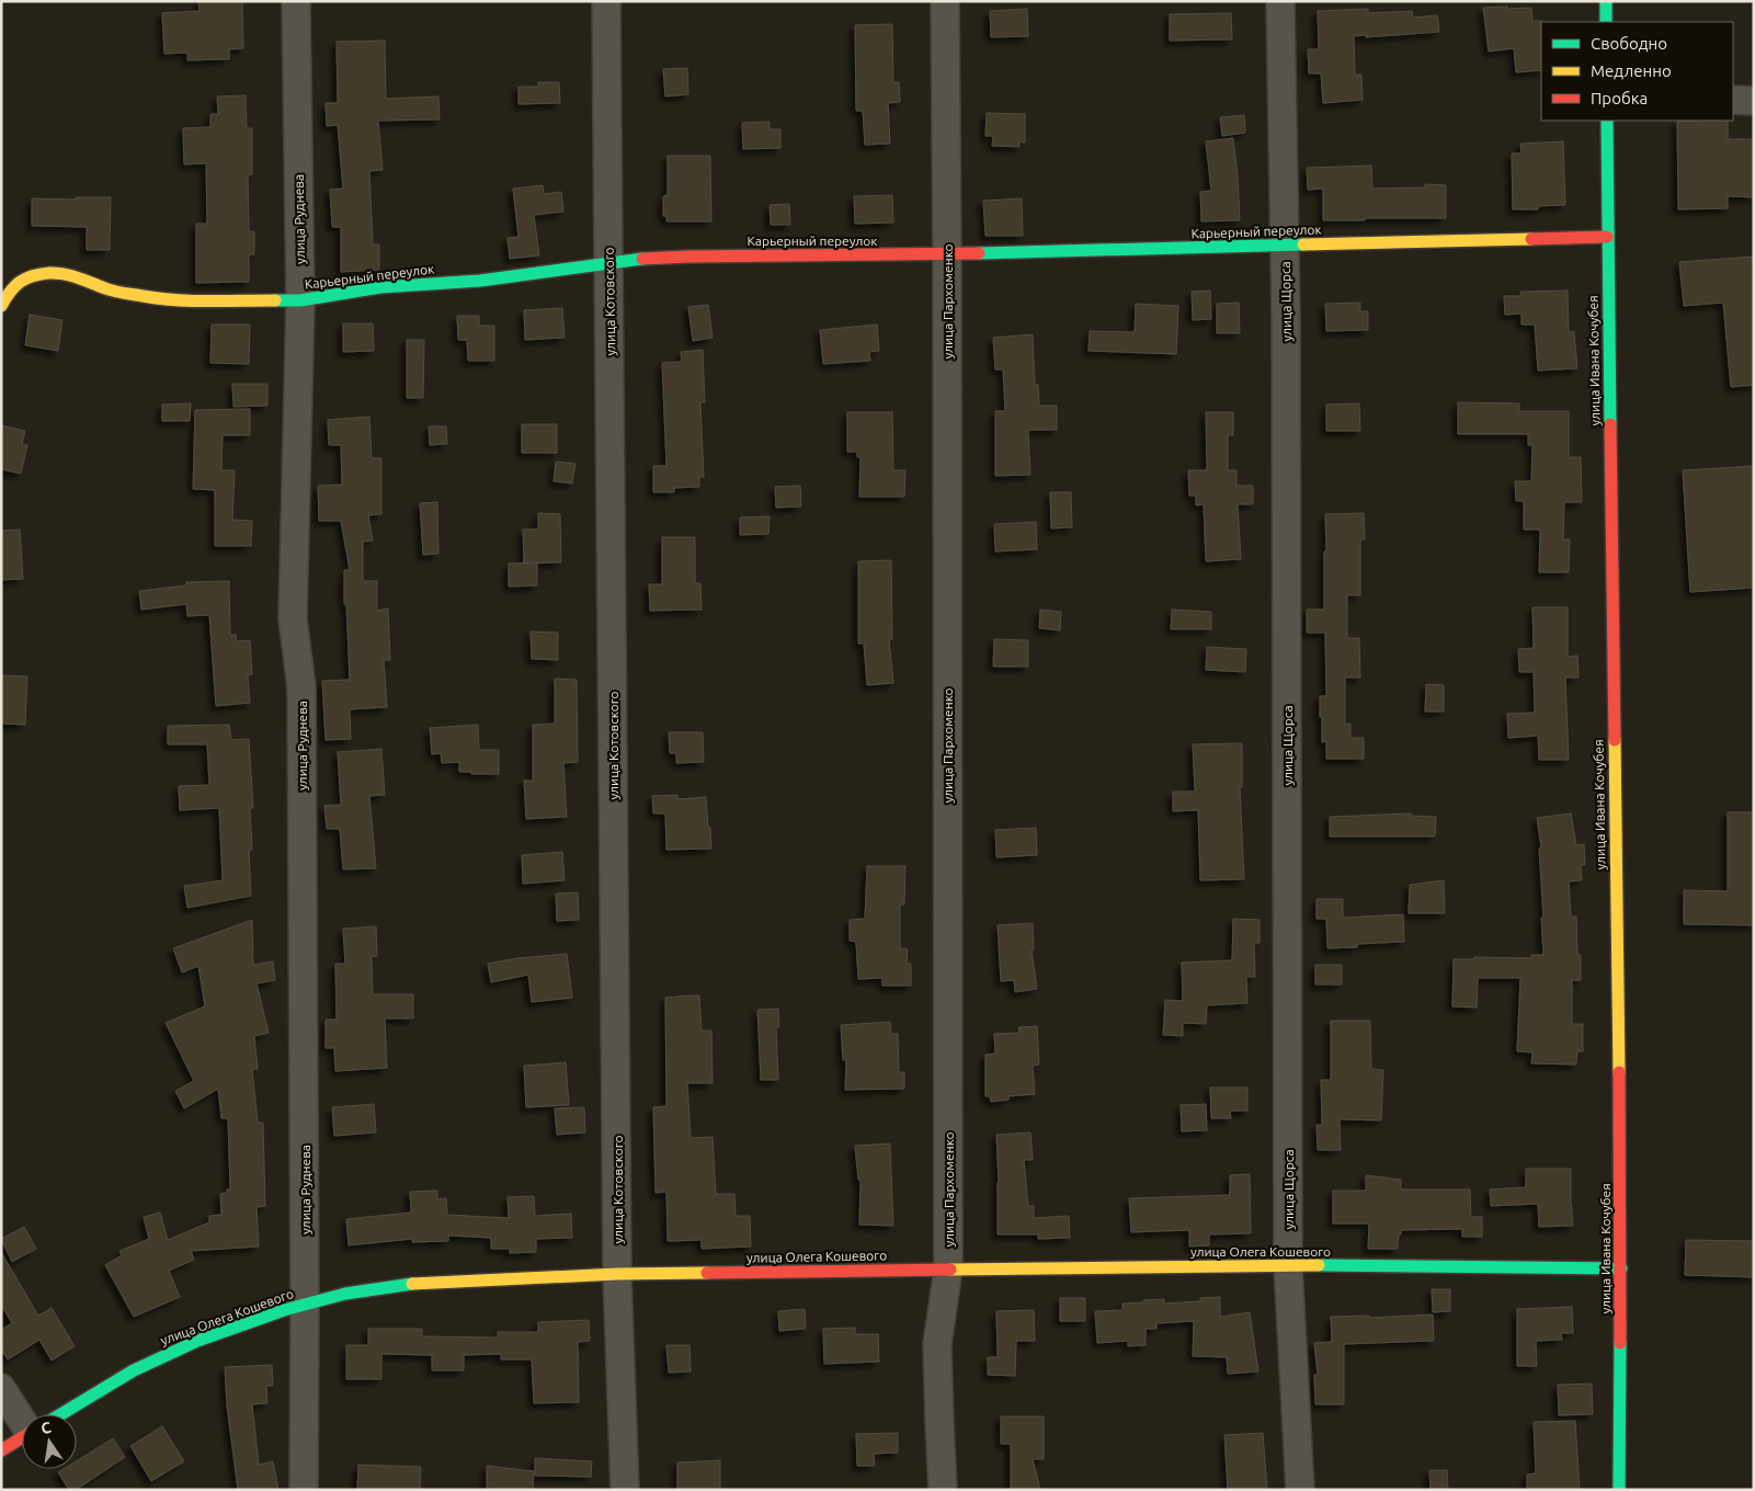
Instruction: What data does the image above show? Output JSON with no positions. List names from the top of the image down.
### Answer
{
  "streets": {
    "street": [
      "улица Руднева",
      "Карьерный переулок",
      "улица Котовского",
      "улица Пархоменко",
      "улица Щорса",
      "улица Ивана Кочубея",
      "улица Олега Кошевого"
    ]
  },
  "crossings": [
    ["улица Руднева", "Карьерный переулок"],
    ["улица Руднева", "улица Олега Кошевого"],
    ["Карьерный переулок", "улица Котовского"],
    ["Карьерный переулок", "улица Пархоменко"],
    ["Карьерный переулок", "улица Щорса"],
    ["Карьерный переулок", "улица Ивана Кочубея"],
    ["улица Котовского", "улица Олега Кошевого"],
    ["улица Пархоменко", "улица Олега Кошевого"],
    ["улица Щорса", "улица Олега Кошевого"],
    ["улица Ивана Кочубея", "улица Олега Кошевого"]
  ],
  "legend": ["Свободно", "Медленно", "Пробка"],
  "north": "top"
}
